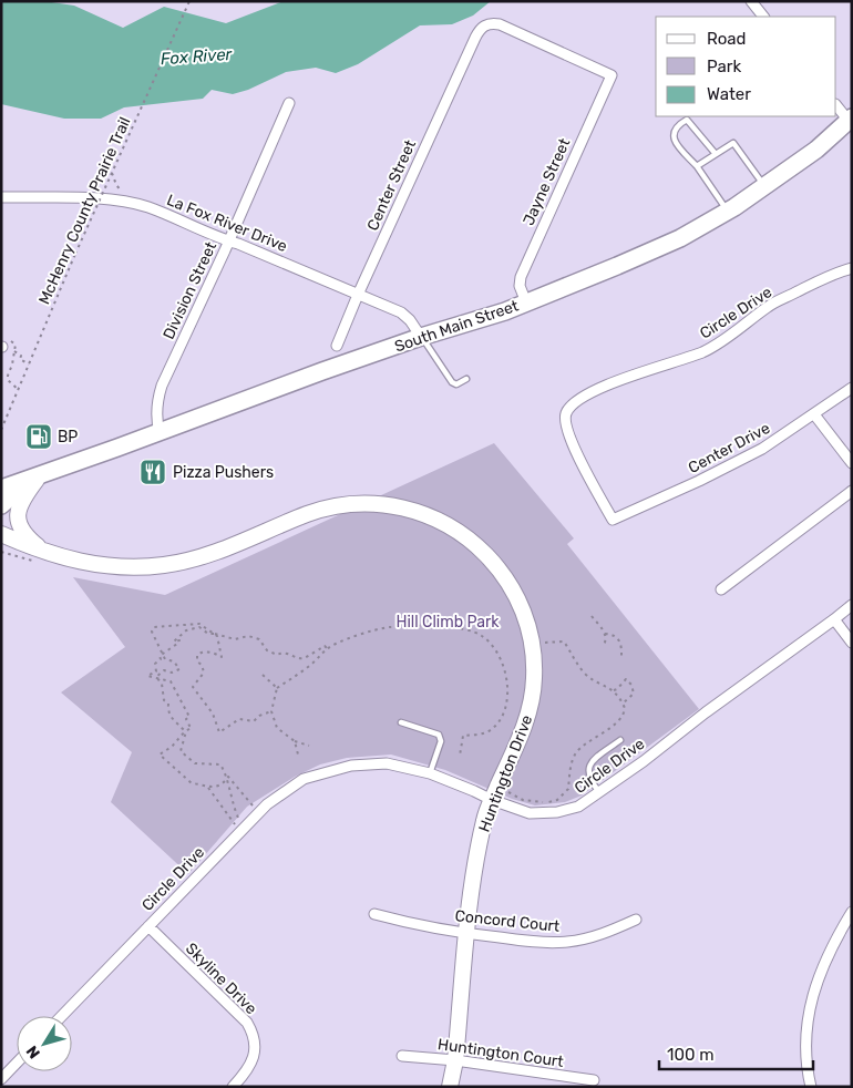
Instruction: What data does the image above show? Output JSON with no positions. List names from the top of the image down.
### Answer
{
  "streets": {
    "main road": ["South Main Street"],
    "street": [
      "Jayne Street",
      "Center Street",
      "La Fox River Drive",
      "Division Street",
      "Circle Drive",
      "Center Drive",
      "Huntington Drive",
      "Concord Court",
      "Skyline Drive",
      "Huntington Court"
    ],
    "path": ["McHenry County Prairie Trail"]
  },
  "crossings": [
    ["Jayne Street", "Center Street"],
    ["Jayne Street", "South Main Street"],
    ["Center Street", "La Fox River Drive"],
    ["La Fox River Drive", "Division Street"],
    ["La Fox River Drive", "South Main Street"],
    ["Division Street", "South Main Street"],
    ["Circle Drive", "Center Drive"],
    ["Circle Drive", "Huntington Drive"],
    ["Circle Drive", "Skyline Drive"],
    ["Huntington Drive", "Concord Court"],
    ["Huntington Drive", "Huntington Court"]
  ],
  "water": ["Fox River"],
  "parks": ["Hill Climb Park"],
  "places": {
    "fuel station": ["BP"],
    "restaurant": ["Pizza Pushers"]
  },
  "legend": ["Road", "Park", "Water"],
  "scale_bar": "100 m",
  "north": "bottom left"
}
